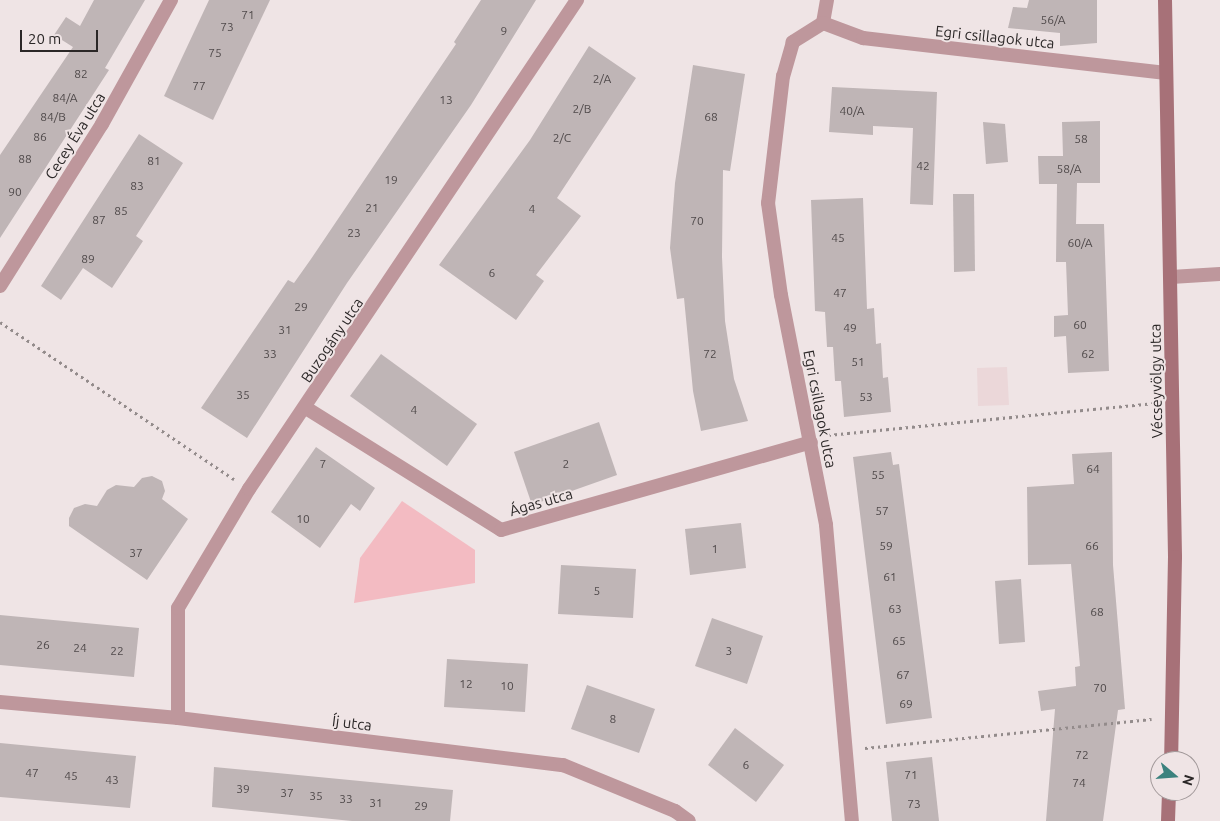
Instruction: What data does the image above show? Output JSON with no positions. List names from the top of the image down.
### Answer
{
  "streets": {
    "main road": ["Vécseyvölgy utca"],
    "street": [
      "Egri csillagok utca",
      "Cecey Éva utca",
      "Buzogány utca",
      "Ágas utca",
      "Íj utca"
    ]
  },
  "crossings": [
    ["Egri csillagok utca", "Vécseyvölgy utca"],
    ["Egri csillagok utca", "Ágas utca"],
    ["Buzogány utca", "Ágas utca"],
    ["Buzogány utca", "Íj utca"]
  ],
  "house_numbers": [
    "71",
    "56/A",
    "73",
    "9",
    "75",
    "82",
    "2/A",
    "77",
    "84/A",
    "13",
    "2/B",
    "40/A",
    "84/B",
    "68",
    "86",
    "2/C",
    "58",
    "88",
    "81",
    "42",
    "58/A",
    "19",
    "83",
    "90",
    "21",
    "4",
    "85",
    "87",
    "70",
    "23",
    "45",
    "60/A",
    "89",
    "6",
    "47",
    "29",
    "60",
    "49",
    "31",
    "33",
    "72",
    "62",
    "51",
    "35",
    "53",
    "4",
    "7",
    "2",
    "64",
    "55",
    "57",
    "10",
    "59",
    "66",
    "1",
    "37",
    "61",
    "5",
    "63",
    "68",
    "65",
    "26",
    "24",
    "22",
    "3",
    "67",
    "12",
    "10",
    "70",
    "69",
    "8",
    "72",
    "6",
    "47",
    "71",
    "45",
    "43",
    "74",
    "39",
    "37",
    "35",
    "33",
    "31",
    "73",
    "29"
  ],
  "scale_bar": "20 m",
  "north": "right"
}
